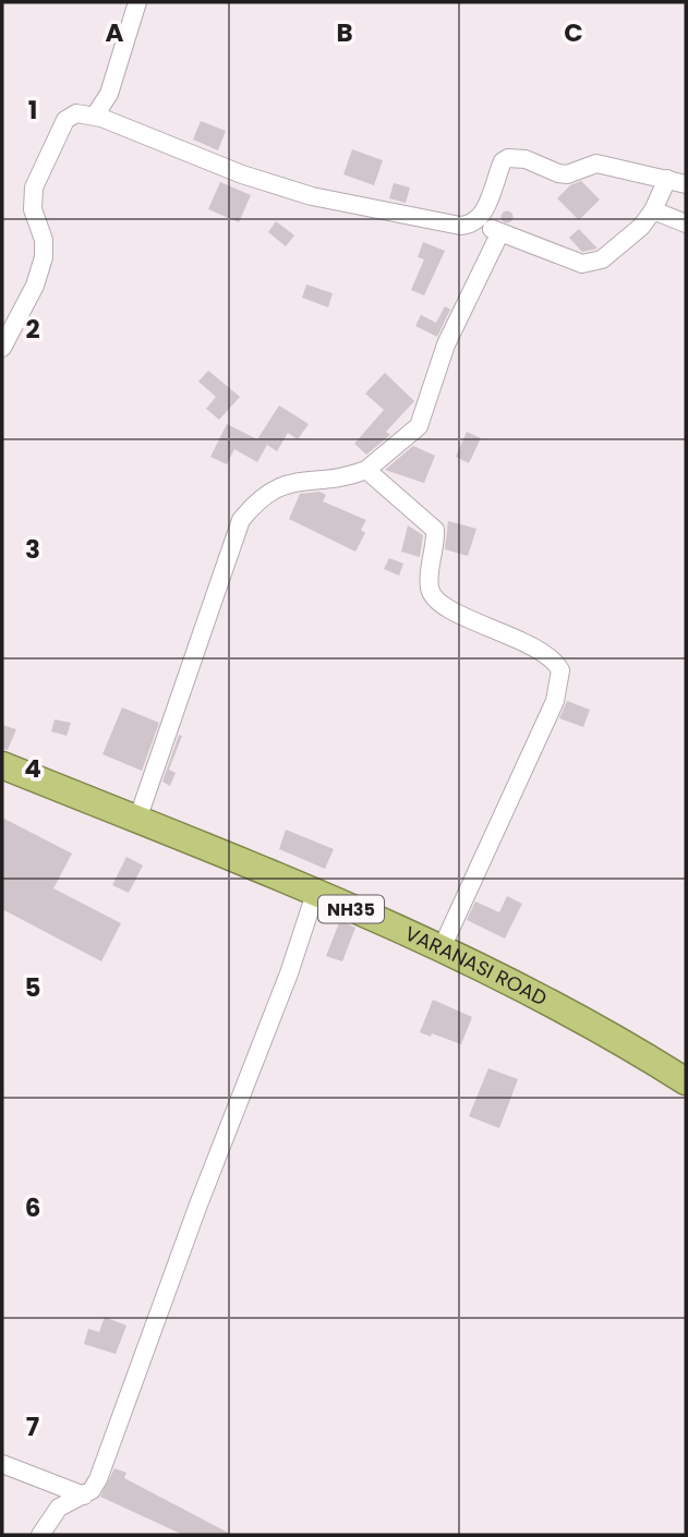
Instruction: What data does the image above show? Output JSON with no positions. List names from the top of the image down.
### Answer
{
  "streets": {
    "highway": ["NH35", "VARANASI ROAD"]
  },
  "grid": {
    "columns": ["A", "B", "C"],
    "rows": [
      "1",
      "2",
      "3",
      "4",
      "5",
      "6",
      "7"
    ]
  }
}
